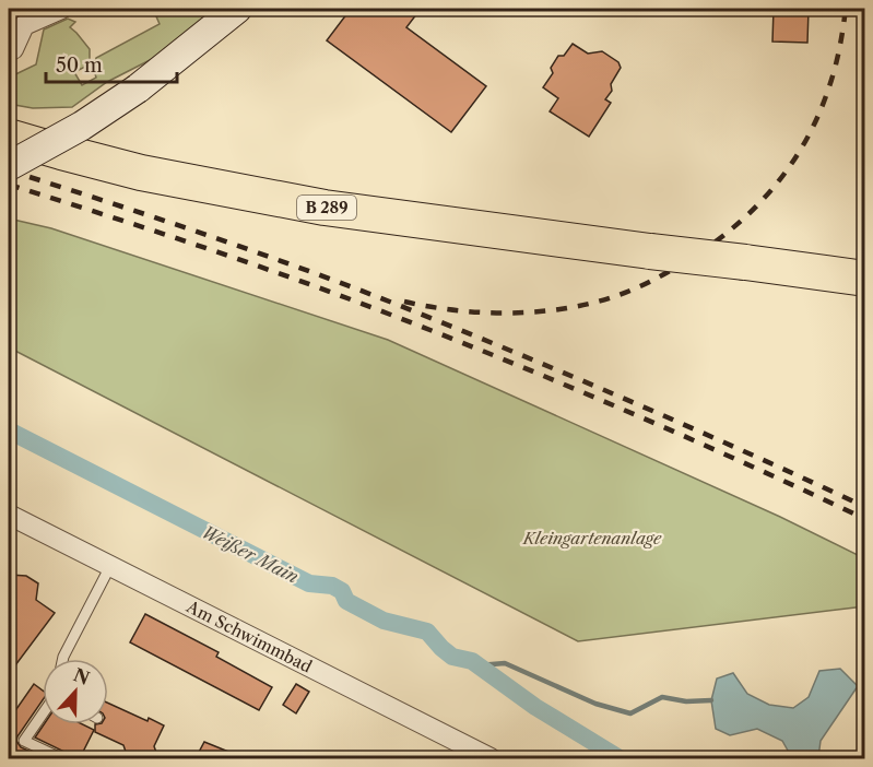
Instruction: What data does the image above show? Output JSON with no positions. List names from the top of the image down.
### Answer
{
  "streets": {
    "highway": ["B 289"],
    "street": ["Am Schwimmbad"]
  },
  "water": ["Weißer Main"],
  "parks": ["Kleingartenanlage"],
  "scale_bar": "50 m",
  "north": "top"
}
